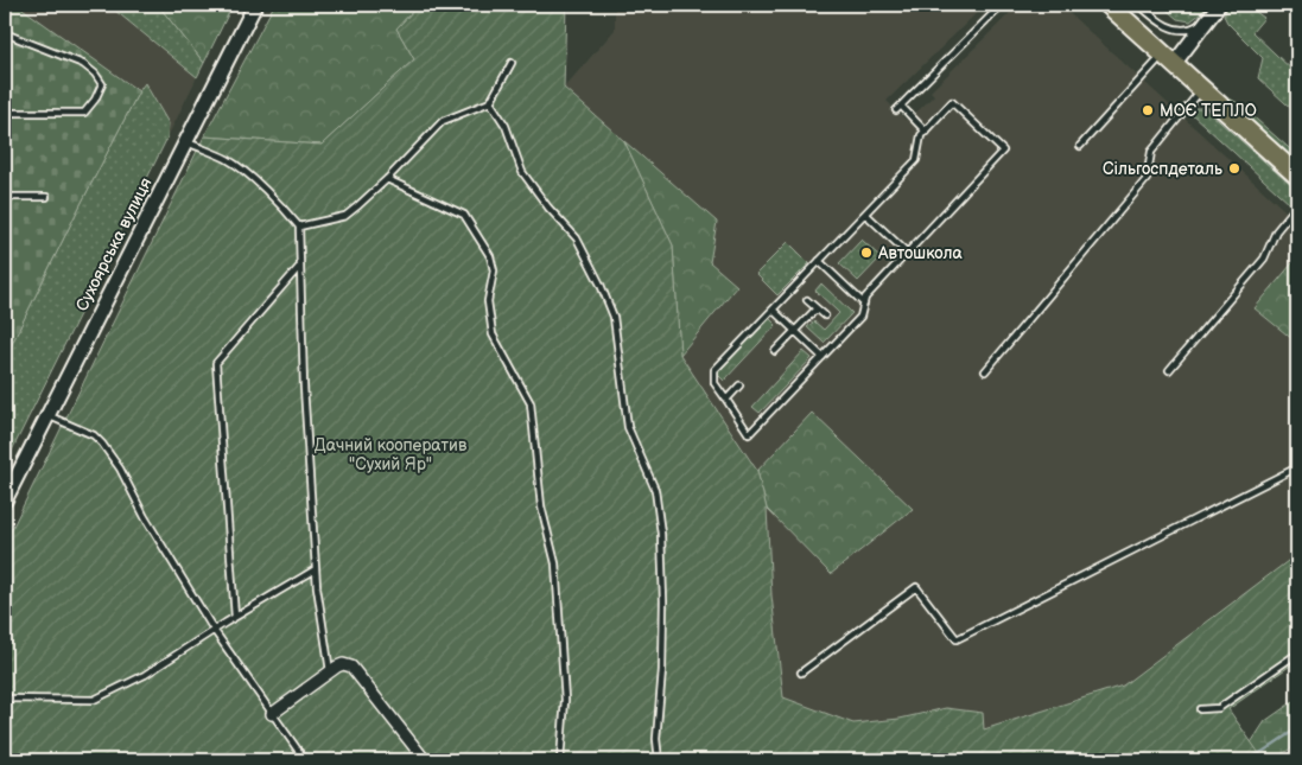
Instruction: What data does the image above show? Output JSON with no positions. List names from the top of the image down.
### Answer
{
  "streets": {
    "street": ["Сухоярська вулиця"]
  },
  "parks": ["Дачний кооператив \"Сухий Яр\""],
  "places": ["МОЄ ТЕПЛО", "Сільгоспдеталь", "Автошкола"]
}
